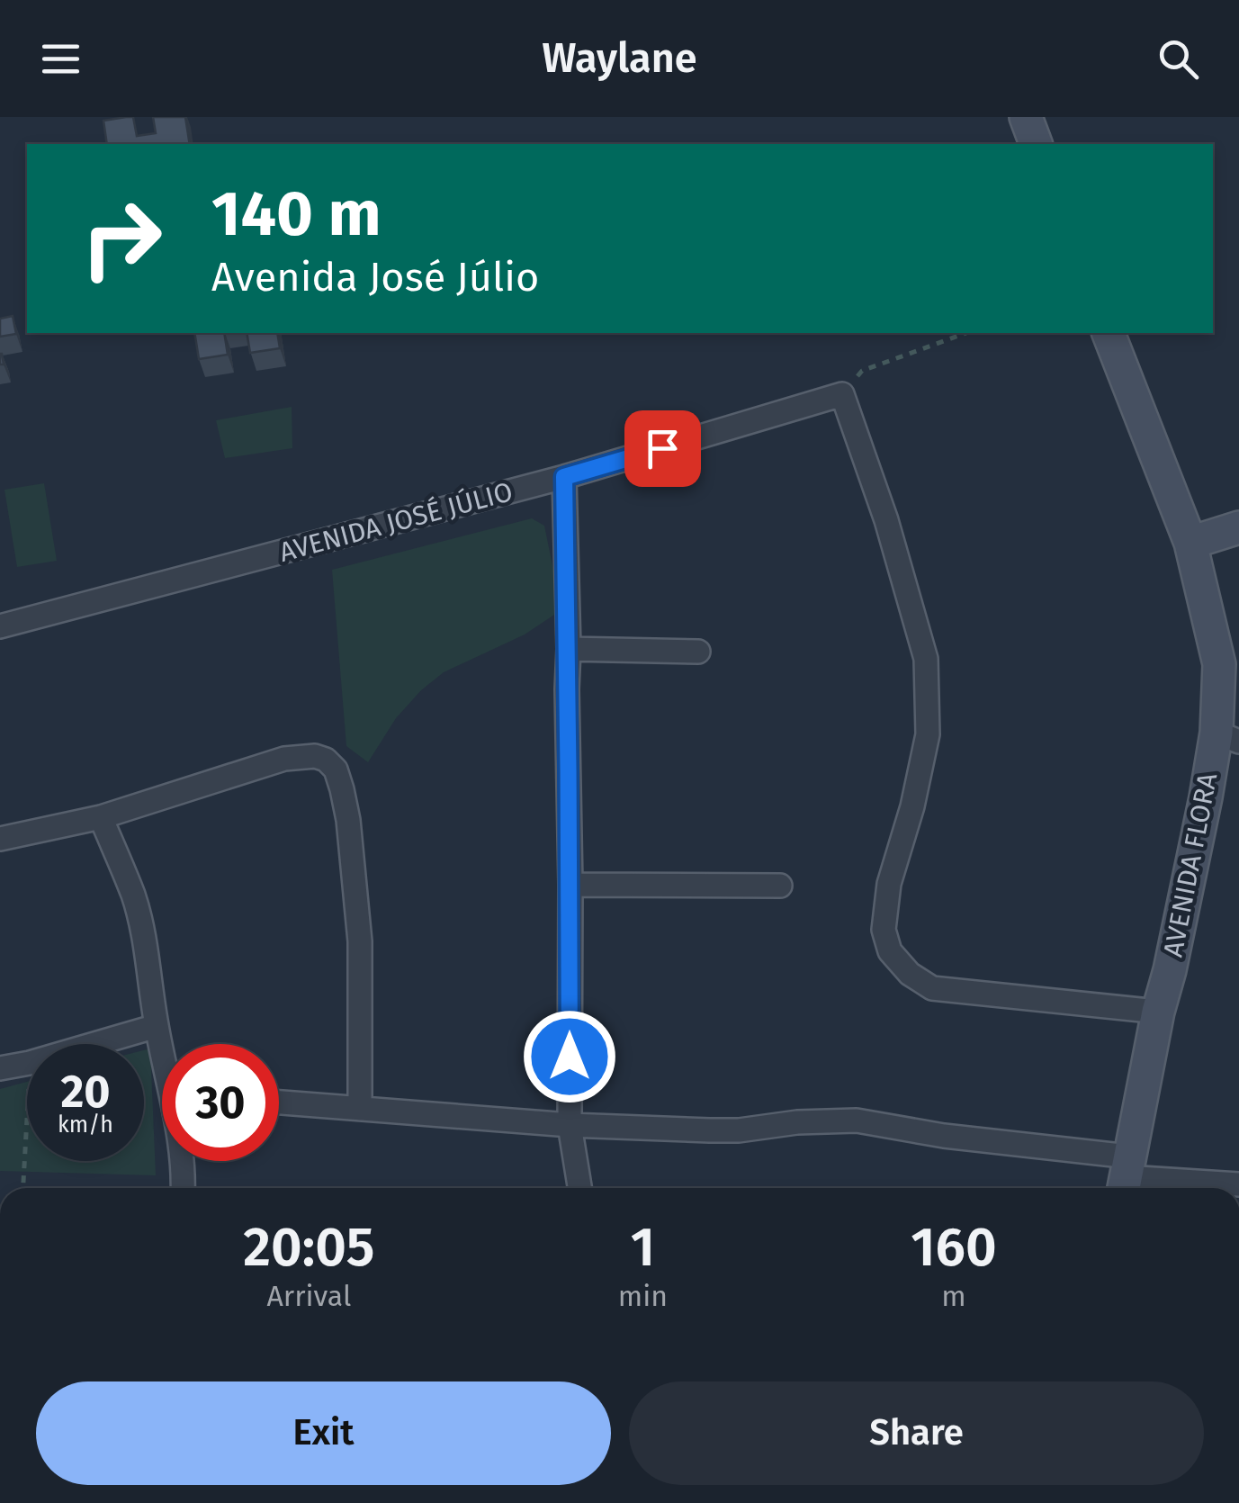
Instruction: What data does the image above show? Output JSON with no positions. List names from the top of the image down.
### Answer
{
  "streets": {
    "main road": ["AVENIDA FLORA"],
    "street": ["AVENIDA JOSÉ JÚLIO"]
  },
  "page": {
    "header": "Waylane",
    "turn": ["140 m", "Avenida José Júlio"],
    "speed": "20 km/h",
    "limit": "30",
    "eta": [
      "20:05",
      "Arrival",
      "1",
      "min",
      "160",
      "m"
    ],
    "buttons": ["Exit", "Share"]
  }
}
